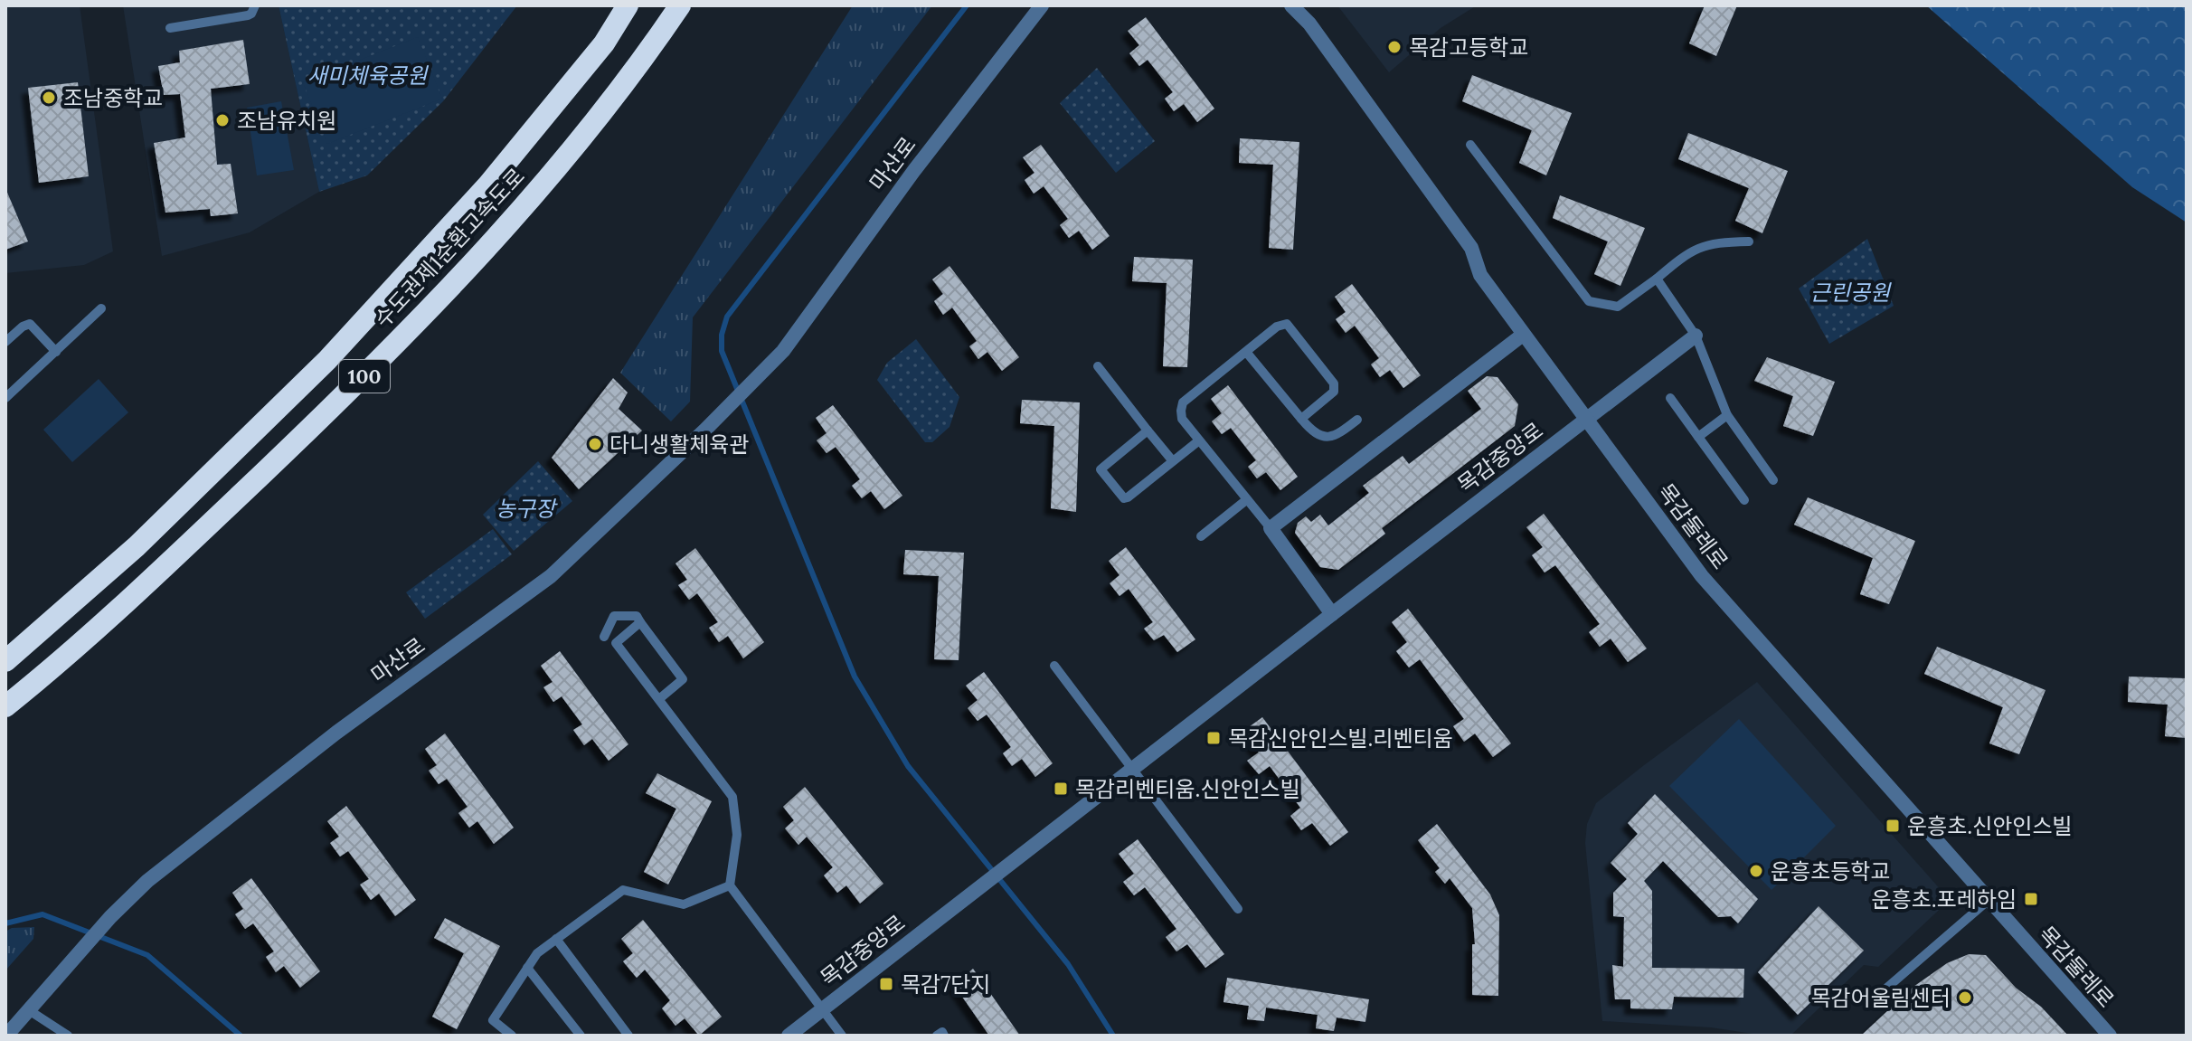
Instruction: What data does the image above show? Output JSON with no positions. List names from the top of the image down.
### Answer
{
  "streets": {
    "highway": ["수도권제1순환고속도로", "100"],
    "street": ["마산로", "목감중앙로", "목감둘레로"]
  },
  "crossings": [
    ["목감중앙로", "목감둘레로"]
  ],
  "parks": ["새미체육공원", "근린공원", "농구장"],
  "places": {
    "other": [
      "목감고등학교",
      "조남중학교",
      "조남유치원",
      "다니생활체육관",
      "운흥초등학교",
      "목감어울림센터"
    ],
    "transit": [
      "목감신안인스빌.리벤티움",
      "목감리벤티움.신안인스빌",
      "운흥초.신안인스빌",
      "운흥초.포레하임",
      "목감7단지"
    ]
  }
}
